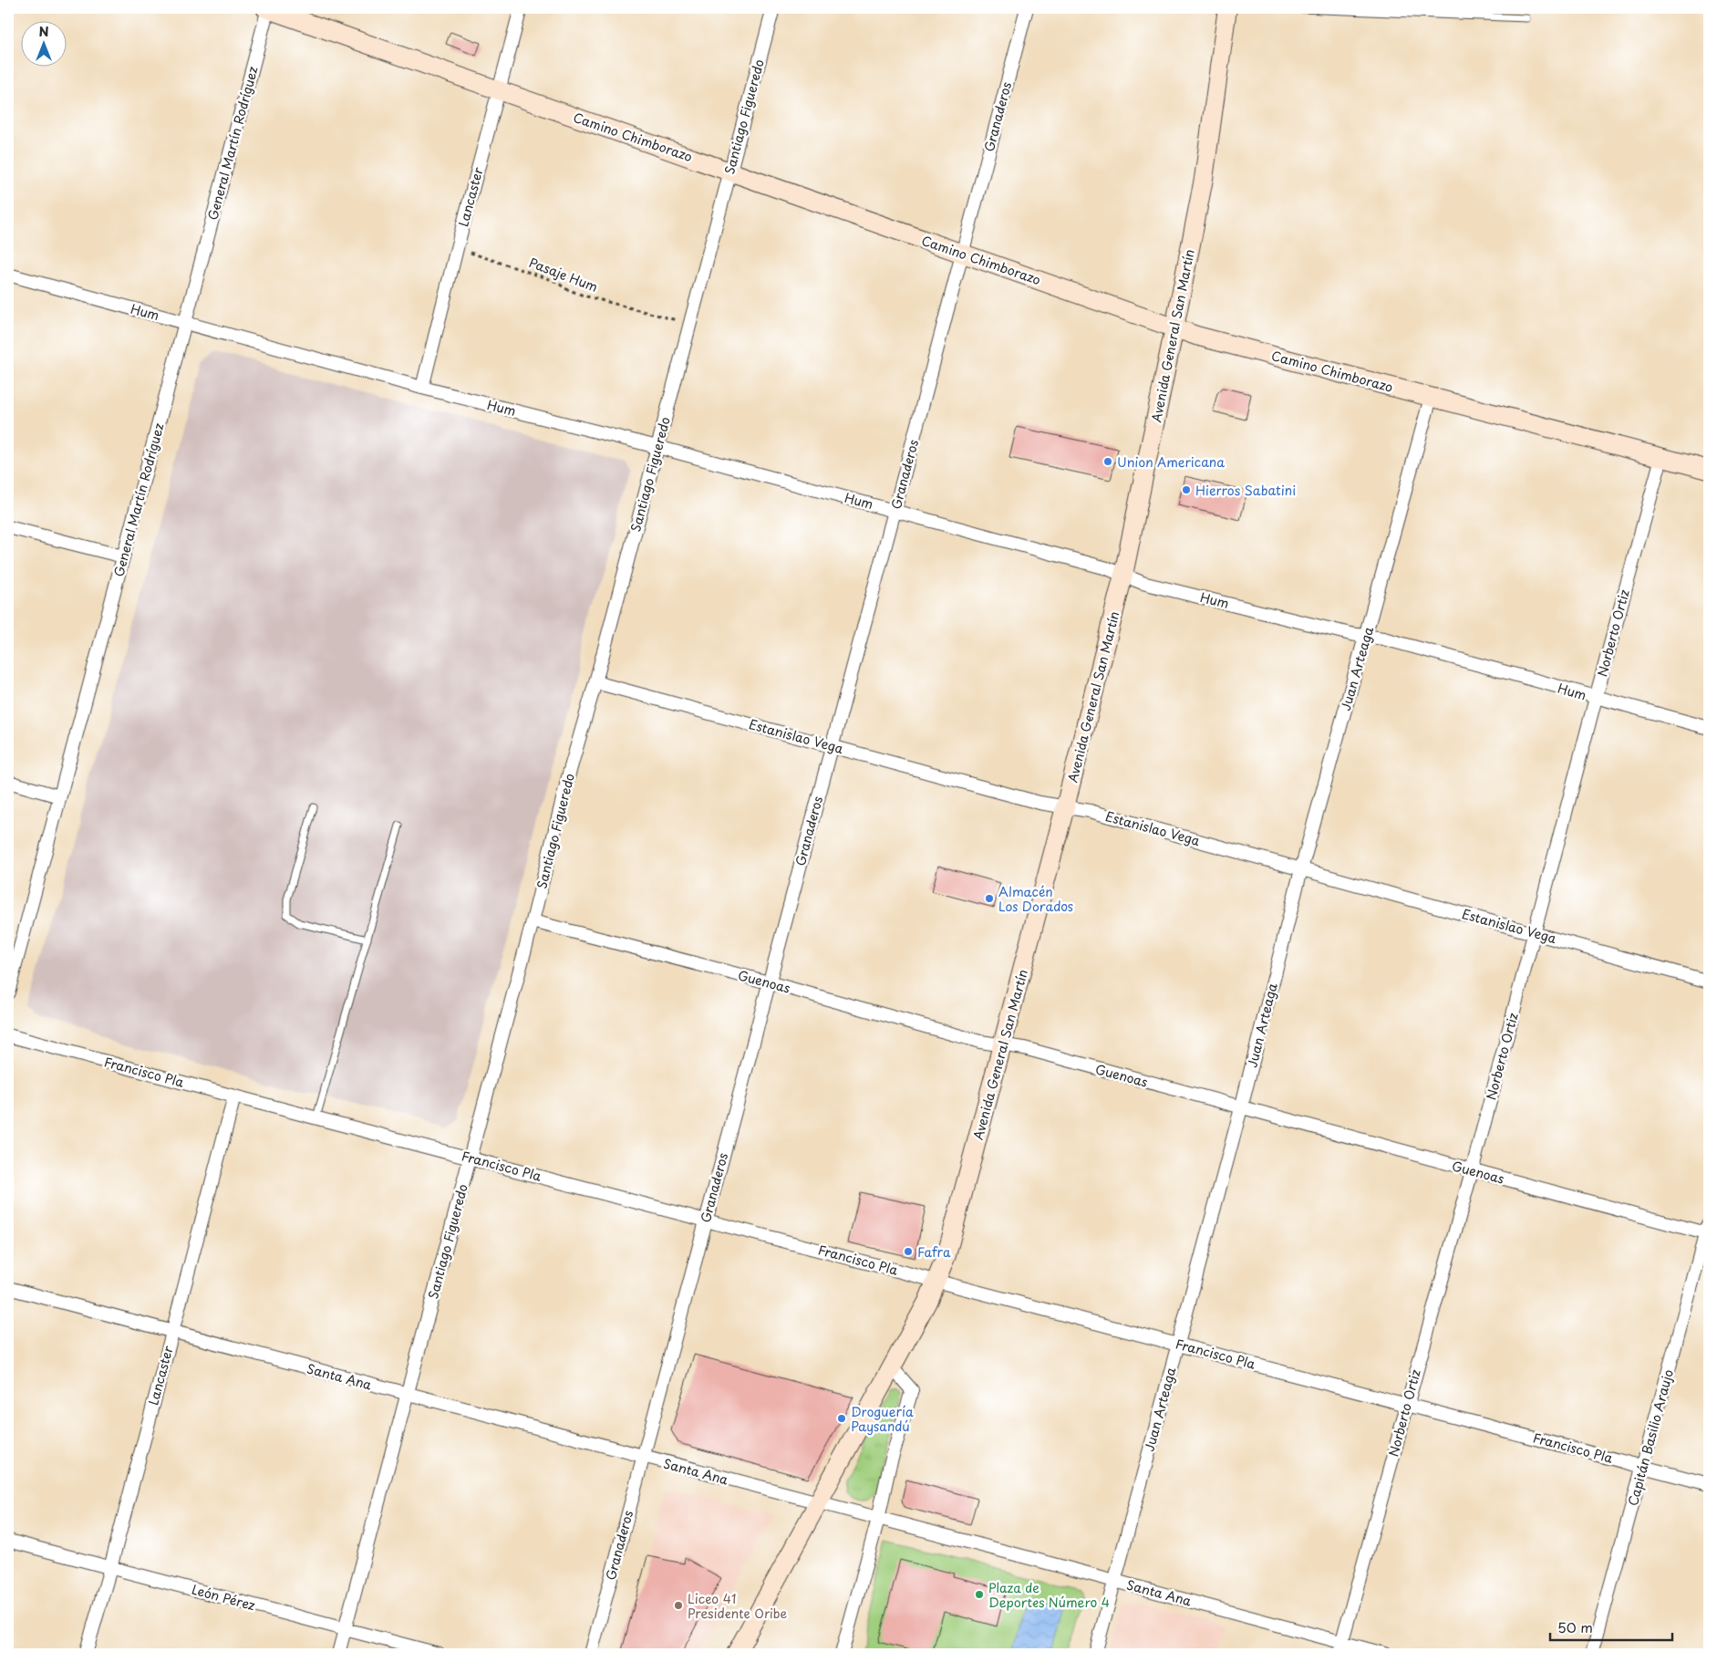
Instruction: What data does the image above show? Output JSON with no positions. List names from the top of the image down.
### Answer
{
  "streets": {
    "main road": ["Camino Chimborazo", "Avenida General San Martín"],
    "street": [
      "Santiago Figueredo",
      "Granaderos",
      "General Martín Rodríguez",
      "Lancaster",
      "Hum",
      "Norberto Ortiz",
      "Juan Arteaga",
      "Estanislao Vega",
      "Guenoas",
      "Francisco Pla",
      "Santa Ana",
      "Capitán Basilio Araujo",
      "León Pérez"
    ],
    "path": ["Pasaje Hum"]
  },
  "crossings": [
    ["Santiago Figueredo", "Camino Chimborazo"],
    ["Santiago Figueredo", "Pasaje Hum"],
    ["Santiago Figueredo", "Hum"],
    ["Santiago Figueredo", "Estanislao Vega"],
    ["Santiago Figueredo", "Guenoas"],
    ["Santiago Figueredo", "Francisco Pla"],
    ["Santiago Figueredo", "Santa Ana"],
    ["Santiago Figueredo", "León Pérez"],
    ["Granaderos", "Camino Chimborazo"],
    ["Granaderos", "Hum"],
    ["Granaderos", "Estanislao Vega"],
    ["Granaderos", "Guenoas"],
    ["Granaderos", "Francisco Pla"],
    ["Granaderos", "Santa Ana"],
    ["Camino Chimborazo", "General Martín Rodríguez"],
    ["Camino Chimborazo", "Lancaster"],
    ["Camino Chimborazo", "Avenida General San Martín"],
    ["Camino Chimborazo", "Norberto Ortiz"],
    ["Camino Chimborazo", "Juan Arteaga"],
    ["General Martín Rodríguez", "Hum"],
    ["Lancaster", "Pasaje Hum"],
    ["Lancaster", "Hum"],
    ["Lancaster", "Francisco Pla"],
    ["Lancaster", "Santa Ana"],
    ["Lancaster", "León Pérez"],
    ["Hum", "Avenida General San Martín"],
    ["Hum", "Norberto Ortiz"],
    ["Hum", "Juan Arteaga"],
    ["Avenida General San Martín", "Estanislao Vega"],
    ["Avenida General San Martín", "Guenoas"],
    ["Avenida General San Martín", "Francisco Pla"],
    ["Avenida General San Martín", "Santa Ana"],
    ["Norberto Ortiz", "Estanislao Vega"],
    ["Norberto Ortiz", "Guenoas"],
    ["Norberto Ortiz", "Francisco Pla"],
    ["Norberto Ortiz", "Santa Ana"],
    ["Juan Arteaga", "Estanislao Vega"],
    ["Juan Arteaga", "Guenoas"],
    ["Juan Arteaga", "Francisco Pla"],
    ["Juan Arteaga", "Santa Ana"],
    ["Guenoas", "Capitán Basilio Araujo"],
    ["Francisco Pla", "Capitán Basilio Araujo"]
  ],
  "places": [
    "Union Americana",
    "Hierros Sabatini",
    "Almacén Los Dorados",
    "Fafra",
    "Droguería Paysandú",
    "Plaza de Deportes Número 4",
    "Liceo 41 Presidente Oribe"
  ],
  "scale_bar": "50 m",
  "north": "top"
}
